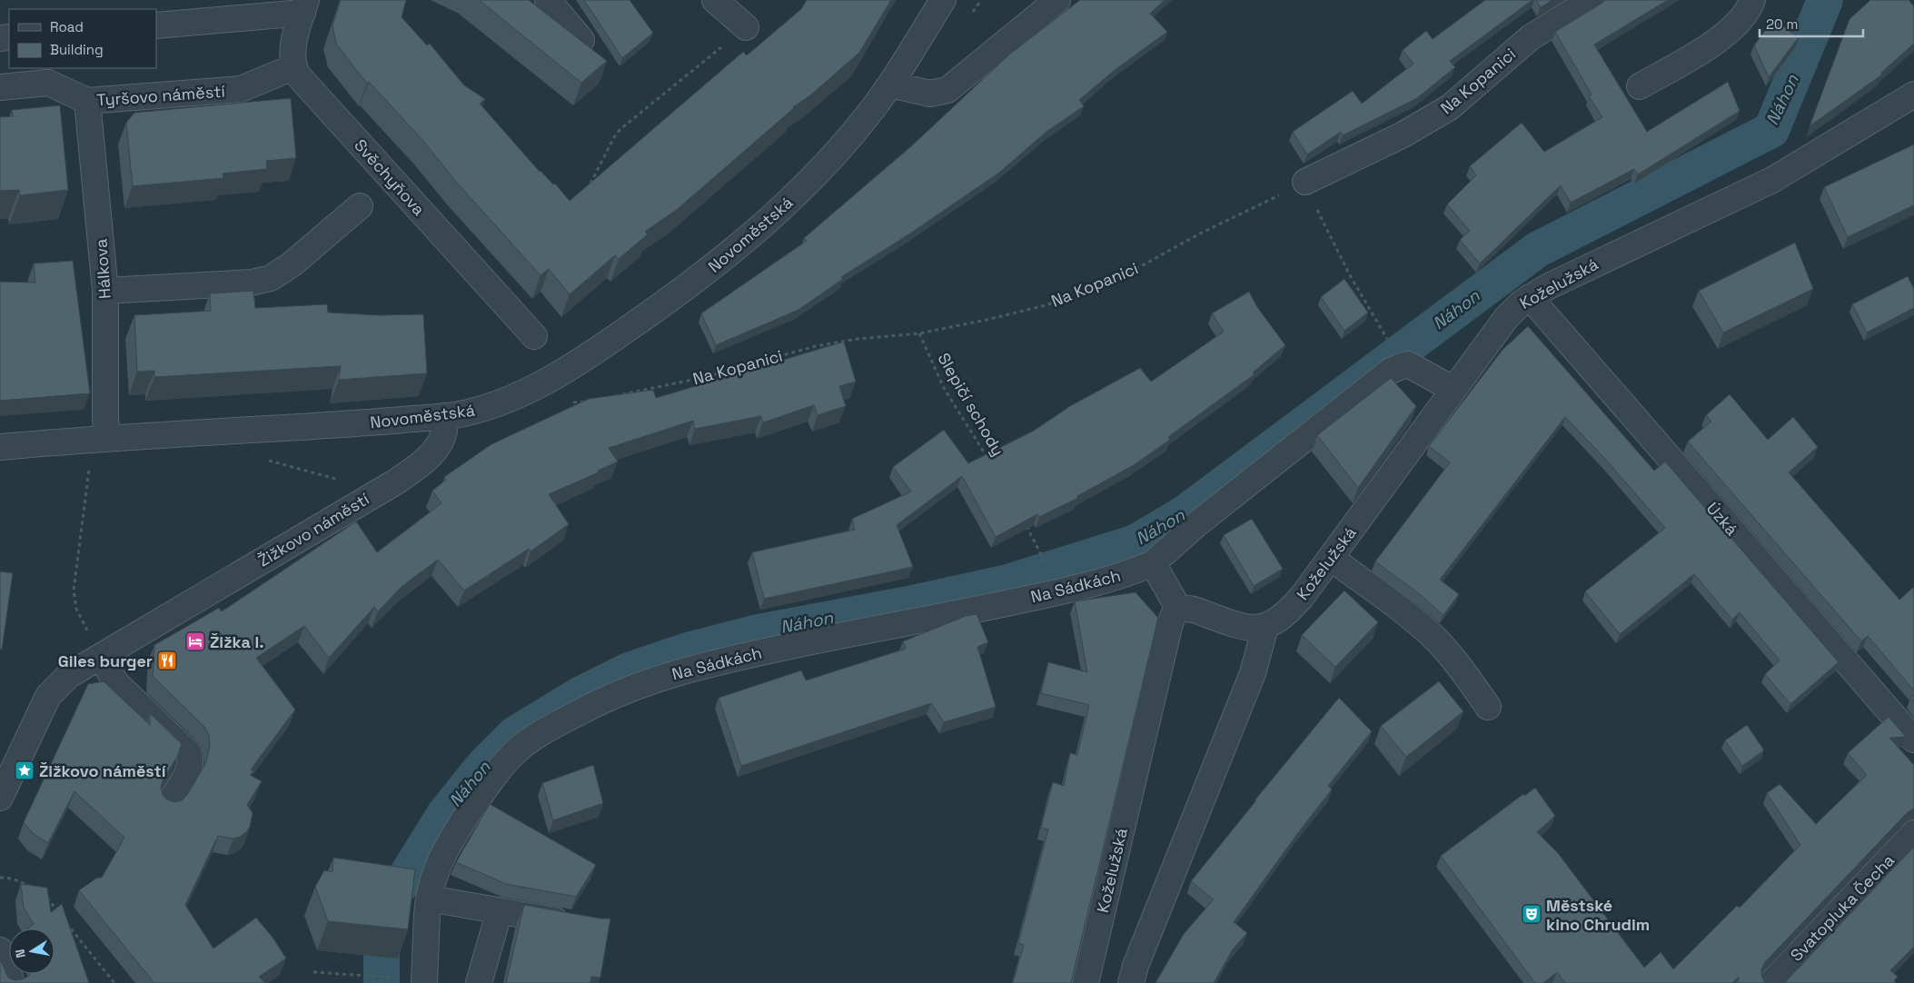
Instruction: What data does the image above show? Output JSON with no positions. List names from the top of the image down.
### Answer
{
  "streets": {
    "street": [
      "Na Kopanici",
      "Tyršovo náměstí",
      "Svěchyňova",
      "Novoměstská",
      "Hálkova",
      "Koželužská",
      "Úzká",
      "Žižkovo náměstí",
      "Na Sádkách",
      "Svatopluka Čecha"
    ],
    "path": ["Slepičí schody"]
  },
  "crossings": [
    ["Na Kopanici", "Slepičí schody"],
    ["Tyršovo náměstí", "Svěchyňova"],
    ["Tyršovo náměstí", "Hálkova"],
    ["Novoměstská", "Hálkova"],
    ["Novoměstská", "Žižkovo náměstí"],
    ["Koželužská", "Úzká"],
    ["Koželužská", "Na Sádkách"]
  ],
  "water": ["Náhon"],
  "places": {
    "hotel": ["Žižka I."],
    "restaurant": ["Giles burger"],
    "place": ["Žižkovo náměstí"],
    "theatre": ["Městské kino Chrudim"]
  },
  "legend": ["Road", "Building"],
  "scale_bar": "20 m",
  "north": "left"
}
